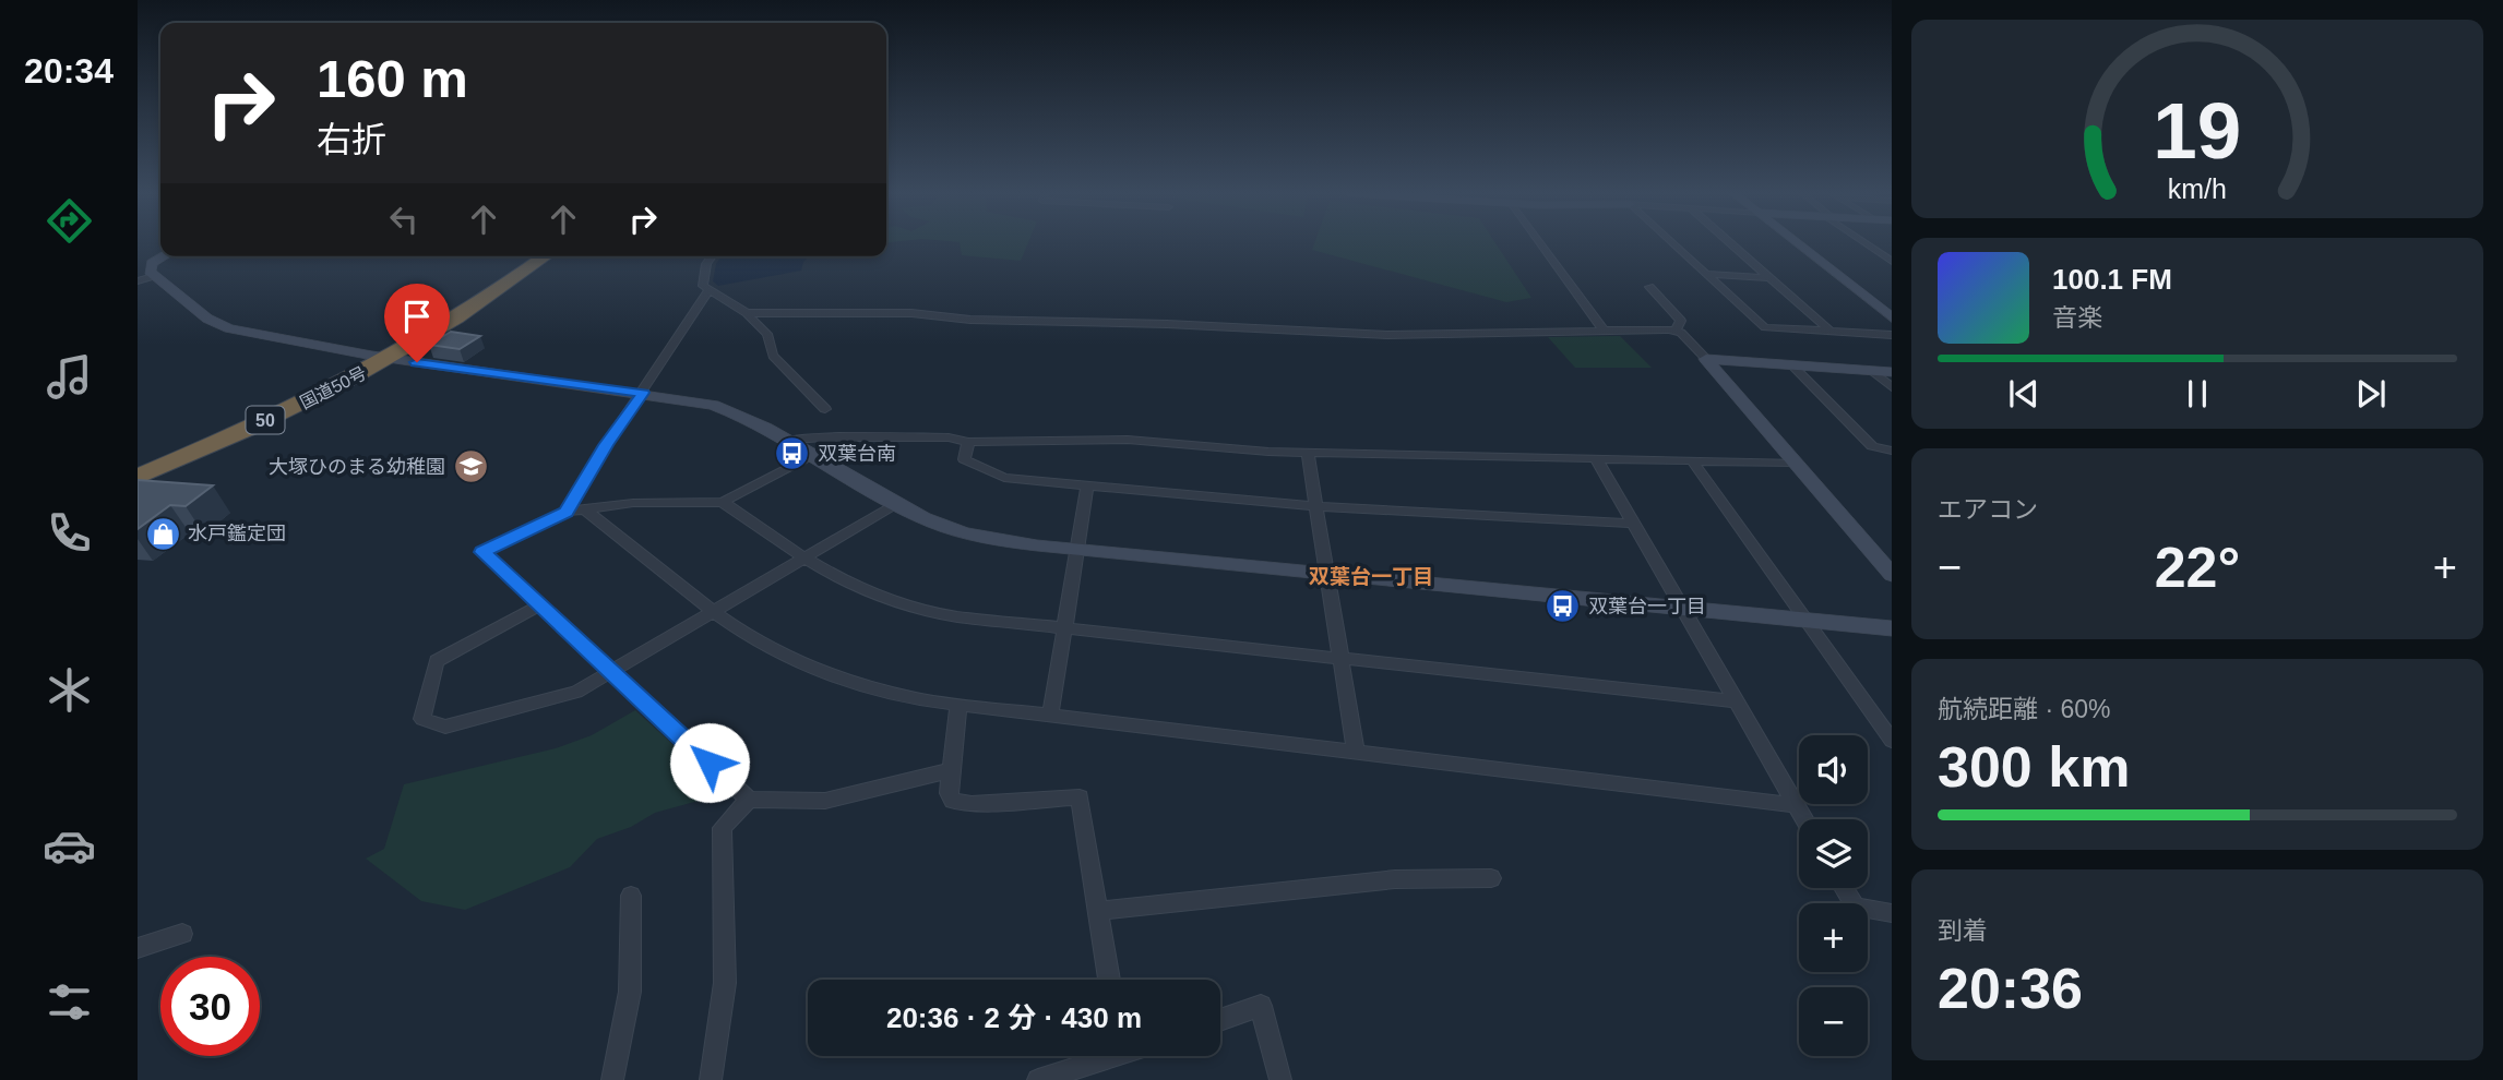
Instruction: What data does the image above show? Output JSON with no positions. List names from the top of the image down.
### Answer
{
  "streets": {
    "highway": ["国道50号", "50"]
  },
  "districts": ["双葉台一丁目"],
  "places": {
    "bus stop": ["双葉台南", "双葉台一丁目"],
    "school or university": ["大塚ひのまる幼稚園"],
    "shop": ["水戸鑑定団"]
  },
  "page": {
    "tabs": "20:34",
    "turn": ["160 m", "右折"],
    "song": ["100.1 FM", "音楽"],
    "tile": [
      "エアコン",
      ["航続距離 · 60%", "300 km"],
      ["到着", "20:36"]
    ],
    "heat": ["−", "22°", "+"],
    "map_buttons": ["+", "−"],
    "limit": "30",
    "trip": "20:36 · 2 分 · 430 m",
    "gauge": ["19", "km/h"]
  }
}
